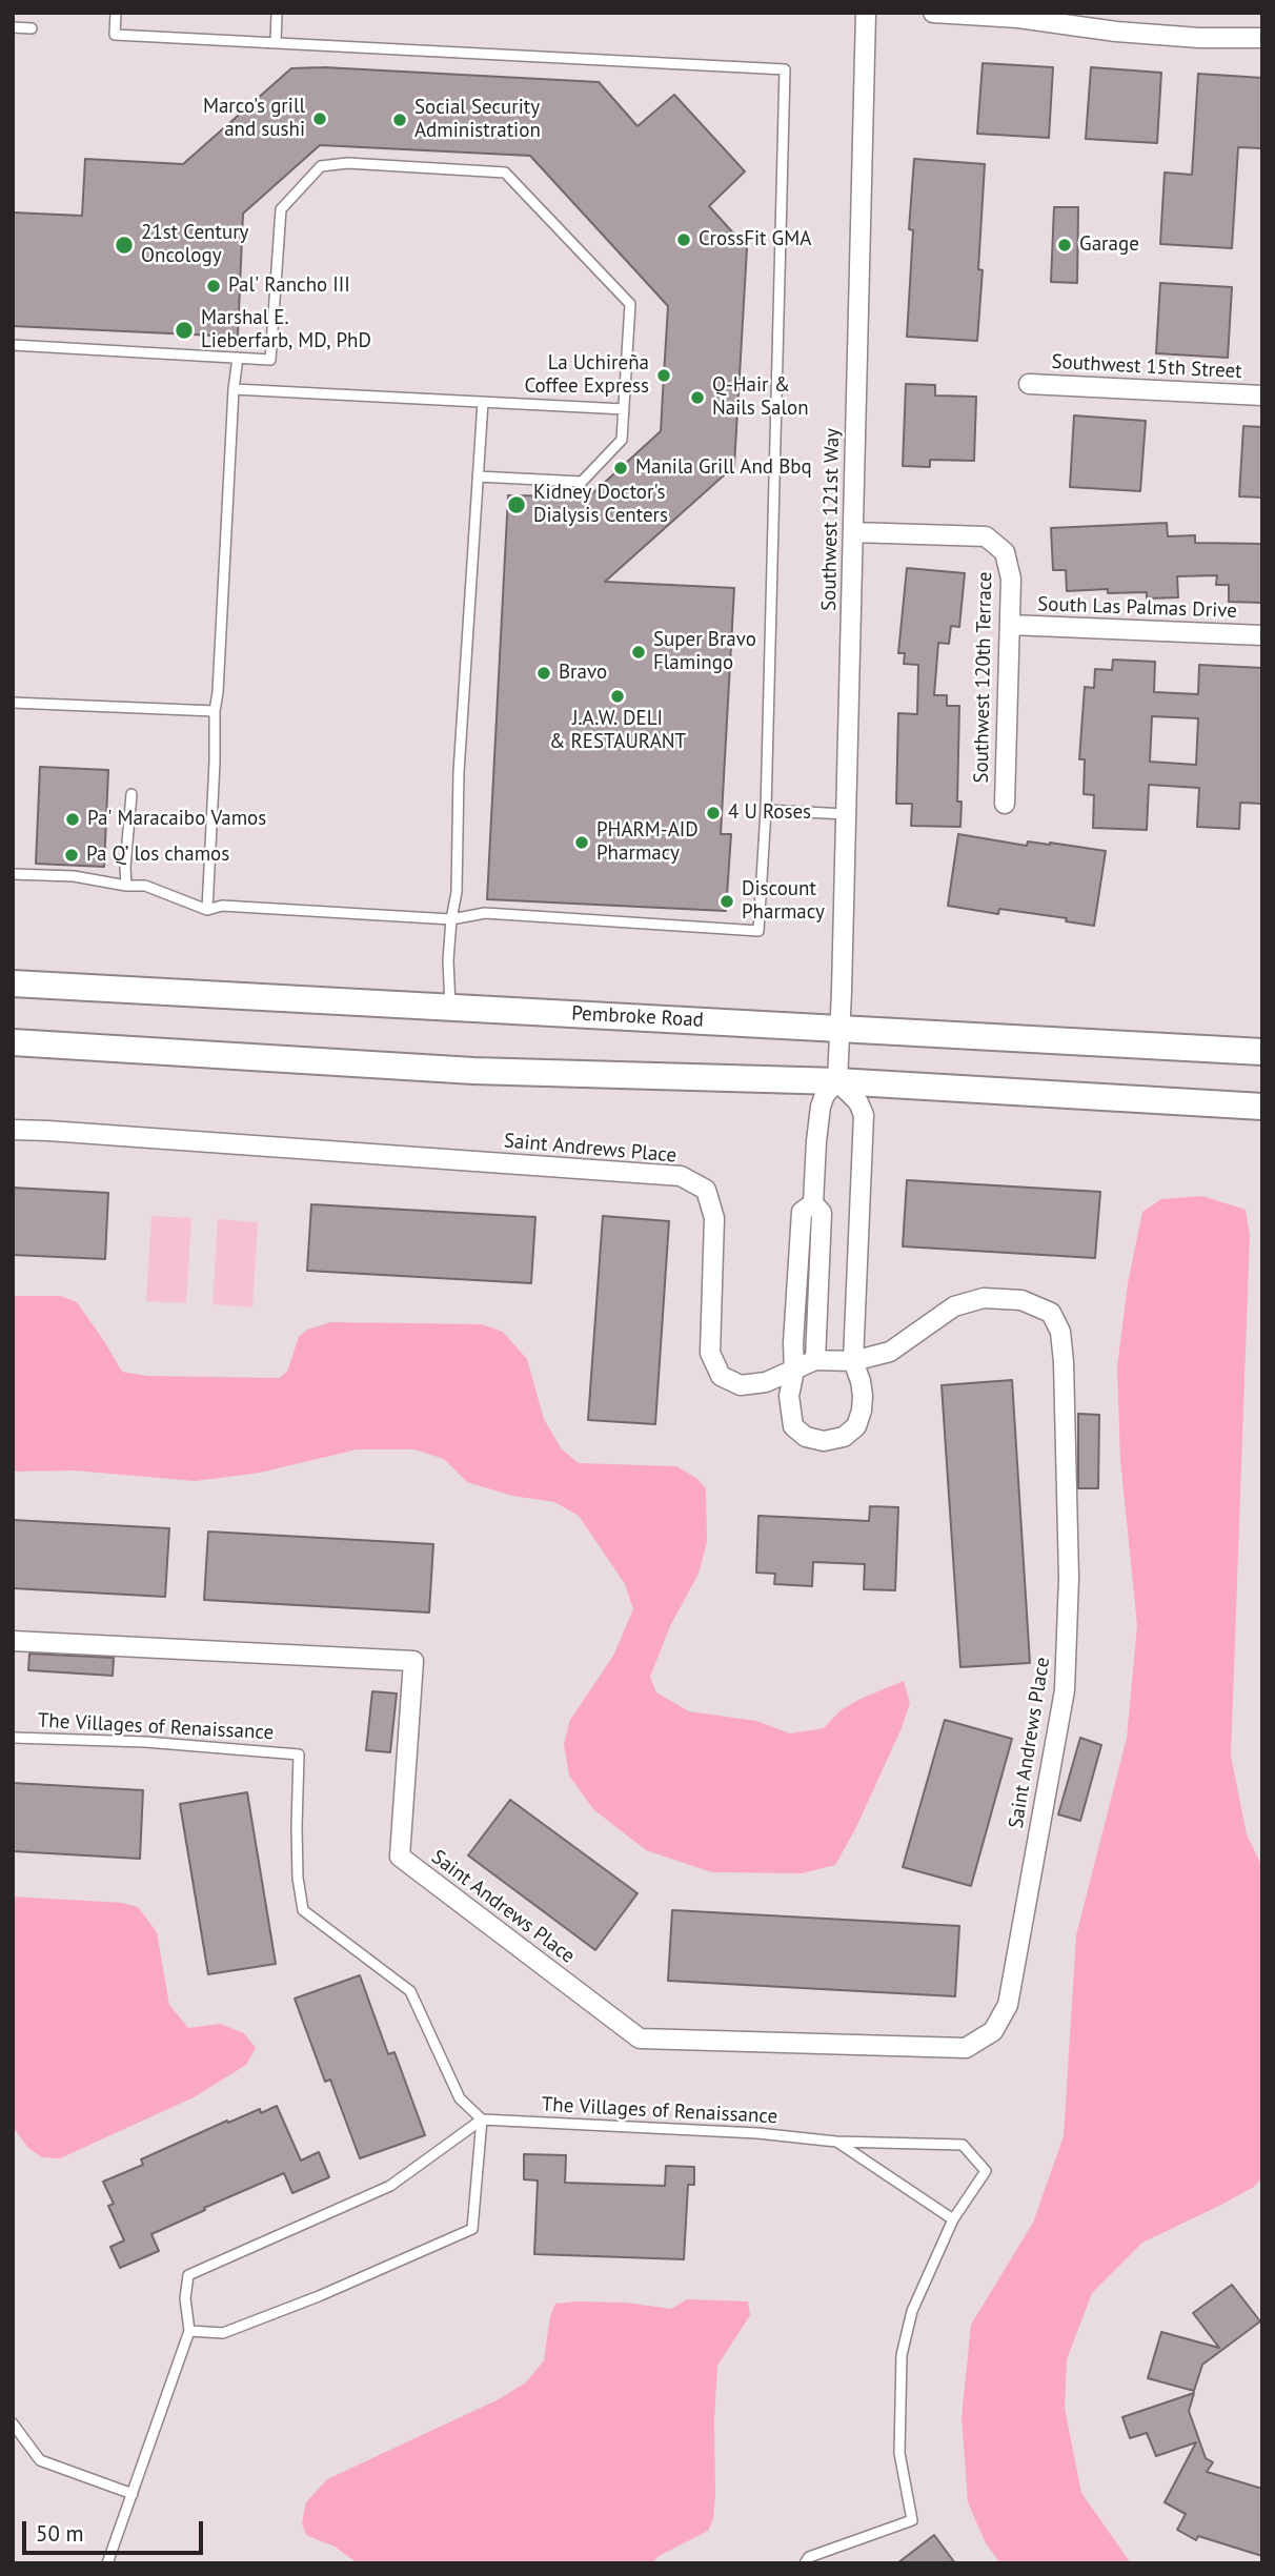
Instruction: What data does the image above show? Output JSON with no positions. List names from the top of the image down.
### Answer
{
  "streets": {
    "main road": ["Pembroke Road"],
    "street": [
      "Southwest 15th Street",
      "Southwest 121st Way",
      "South Las Palmas Drive",
      "Southwest 120th Terrace",
      "Saint Andrews Place"
    ],
    "lane": ["The Villages of Renaissance"]
  },
  "crossings": [
    ["Southwest 121st Way", "Southwest 120th Terrace"],
    ["Southwest 121st Way", "Pembroke Road"],
    ["South Las Palmas Drive", "Southwest 120th Terrace"]
  ],
  "places": [
    "Marco's grill and sushi",
    "Social Security Administration",
    "CrossFit GMA",
    "21st Century Oncology",
    "Garage",
    "Pal' Rancho III",
    "Marshal E. Lieberfarb, MD, PhD",
    "La Uchireña Coffee Express",
    "Q-Hair & Nails Salon",
    "Manila Grill And Bbq",
    "Kidney Doctor's Dialysis Centers",
    "Super Bravo Flamingo",
    "Bravo",
    "J.A.W. DELI & RESTAURANT",
    "4 U Roses",
    "Pa' Maracaibo Vamos",
    "PHARM-AID Pharmacy",
    "Pa Q’ los chamos",
    "Discount Pharmacy"
  ],
  "scale_bar": "50 m"
}
